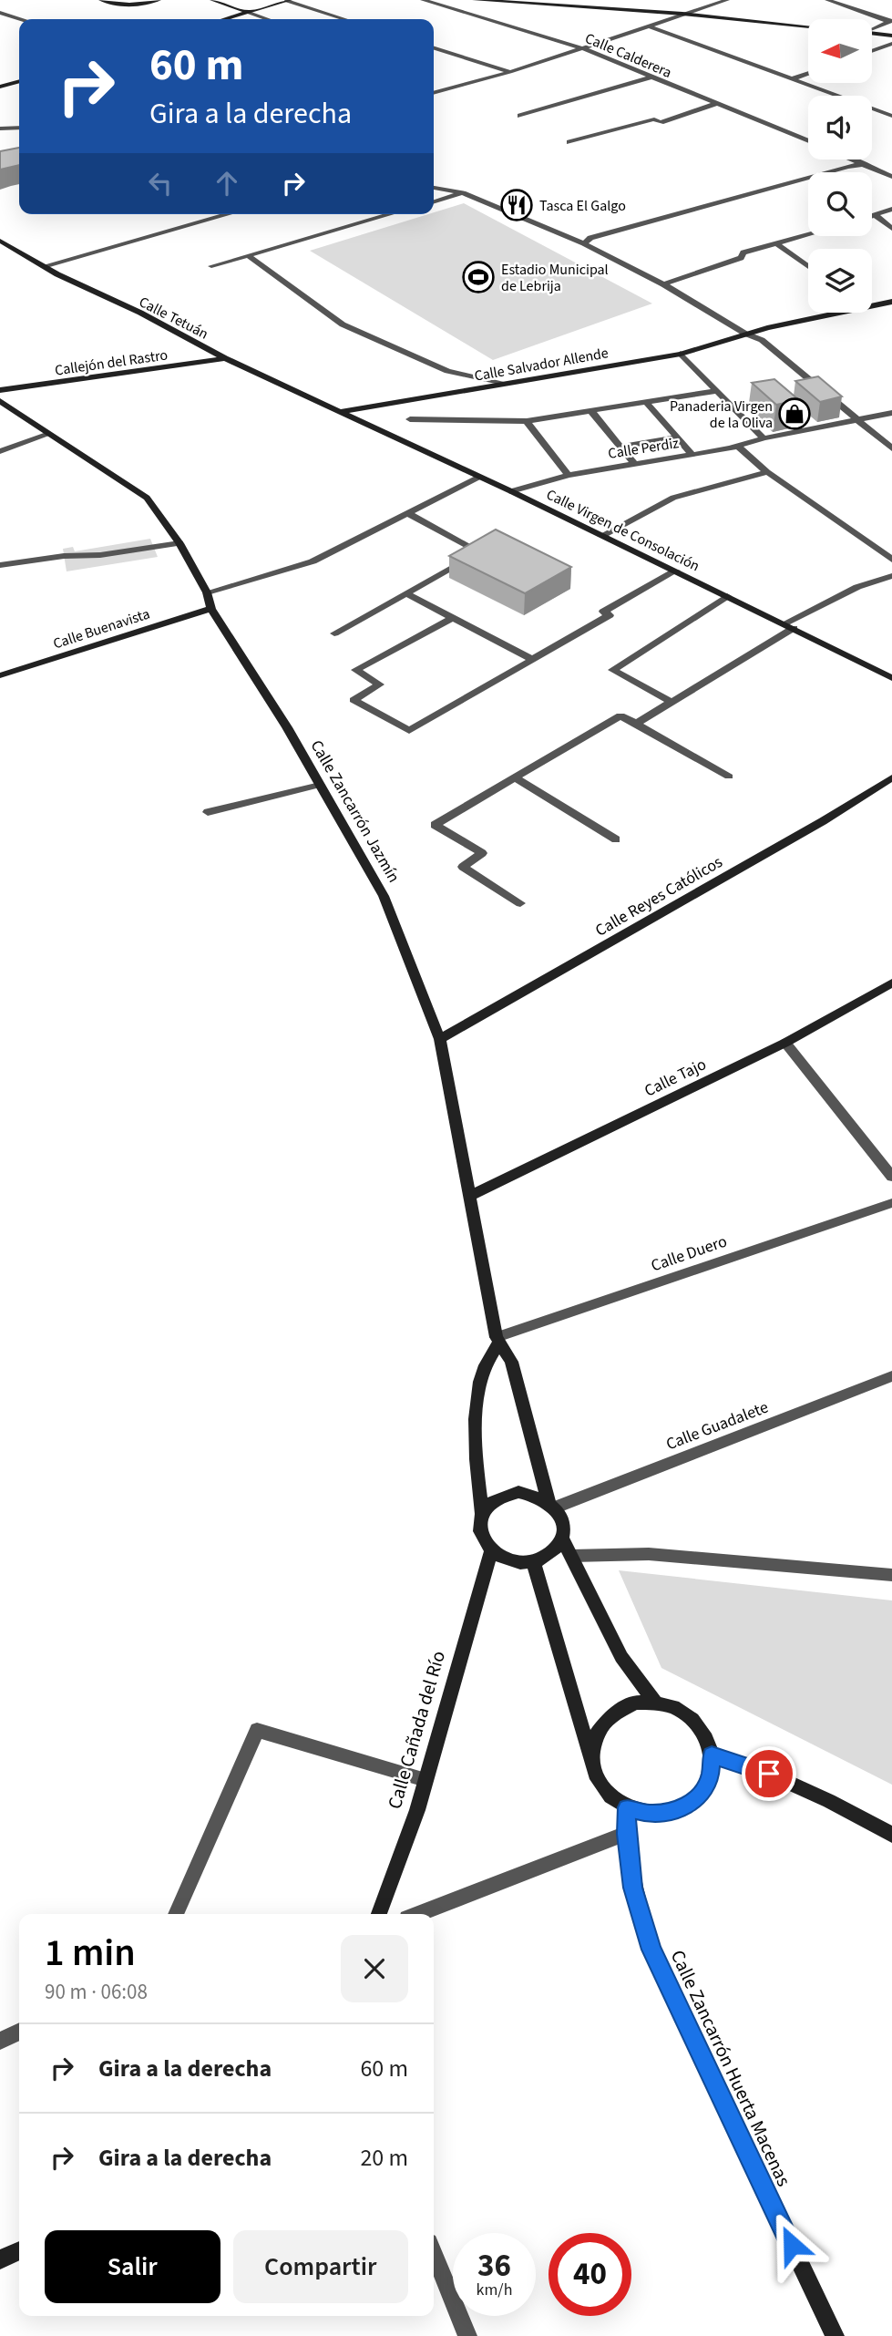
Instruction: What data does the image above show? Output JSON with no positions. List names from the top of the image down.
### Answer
{
  "streets": {
    "street": [
      "Calle Calderera",
      "Calle Tetuán",
      "Callejón del Rastro",
      "Calle Salvador Allende",
      "Calle Perdiz",
      "Calle Virgen de Consolación",
      "Calle Buenavista",
      "Calle Zancarrón Jazmín",
      "Calle Reyes Católicos",
      "Calle Tajo",
      "Calle Duero",
      "Calle Guadalete",
      "Calle Cañada del Río",
      "Calle Zancarrón Huerta Macenas"
    ]
  },
  "crossings": [
    ["Calle Tetuán", "Callejón del Rastro"],
    ["Calle Tetuán", "Calle Salvador Allende"],
    ["Calle Tetuán", "Calle Virgen de Consolación"],
    ["Calle Salvador Allende", "Calle Virgen de Consolación"],
    ["Calle Perdiz", "Calle Virgen de Consolación"],
    ["Calle Buenavista", "Calle Zancarrón Jazmín"],
    ["Calle Zancarrón Jazmín", "Calle Reyes Católicos"],
    ["Calle Zancarrón Jazmín", "Calle Tajo"],
    ["Calle Zancarrón Jazmín", "Calle Duero"],
    ["Calle Zancarrón Jazmín", "Calle Guadalete"],
    ["Calle Zancarrón Jazmín", "Calle Cañada del Río"],
    ["Calle Guadalete", "Calle Cañada del Río"]
  ],
  "places": {
    "restaurant": ["Tasca El Galgo"],
    "sports": ["Estadio Municipal de Lebrija"],
    "shop": ["Panaderia Virgen de la Oliva"]
  },
  "north": "left",
  "page": {
    "turn": ["60 m", "Gira a la derecha"],
    "heading": ["1 min", "90 m · 06:08"],
    "list": [
      {
        "name": "Gira a la derecha",
        "value": "60 m"
      },
      {
        "name": "Gira a la derecha",
        "value": "20 m"
      }
    ],
    "buttons": ["Salir", "Compartir"],
    "speed": "36 km/h",
    "limit": "40"
  }
}
